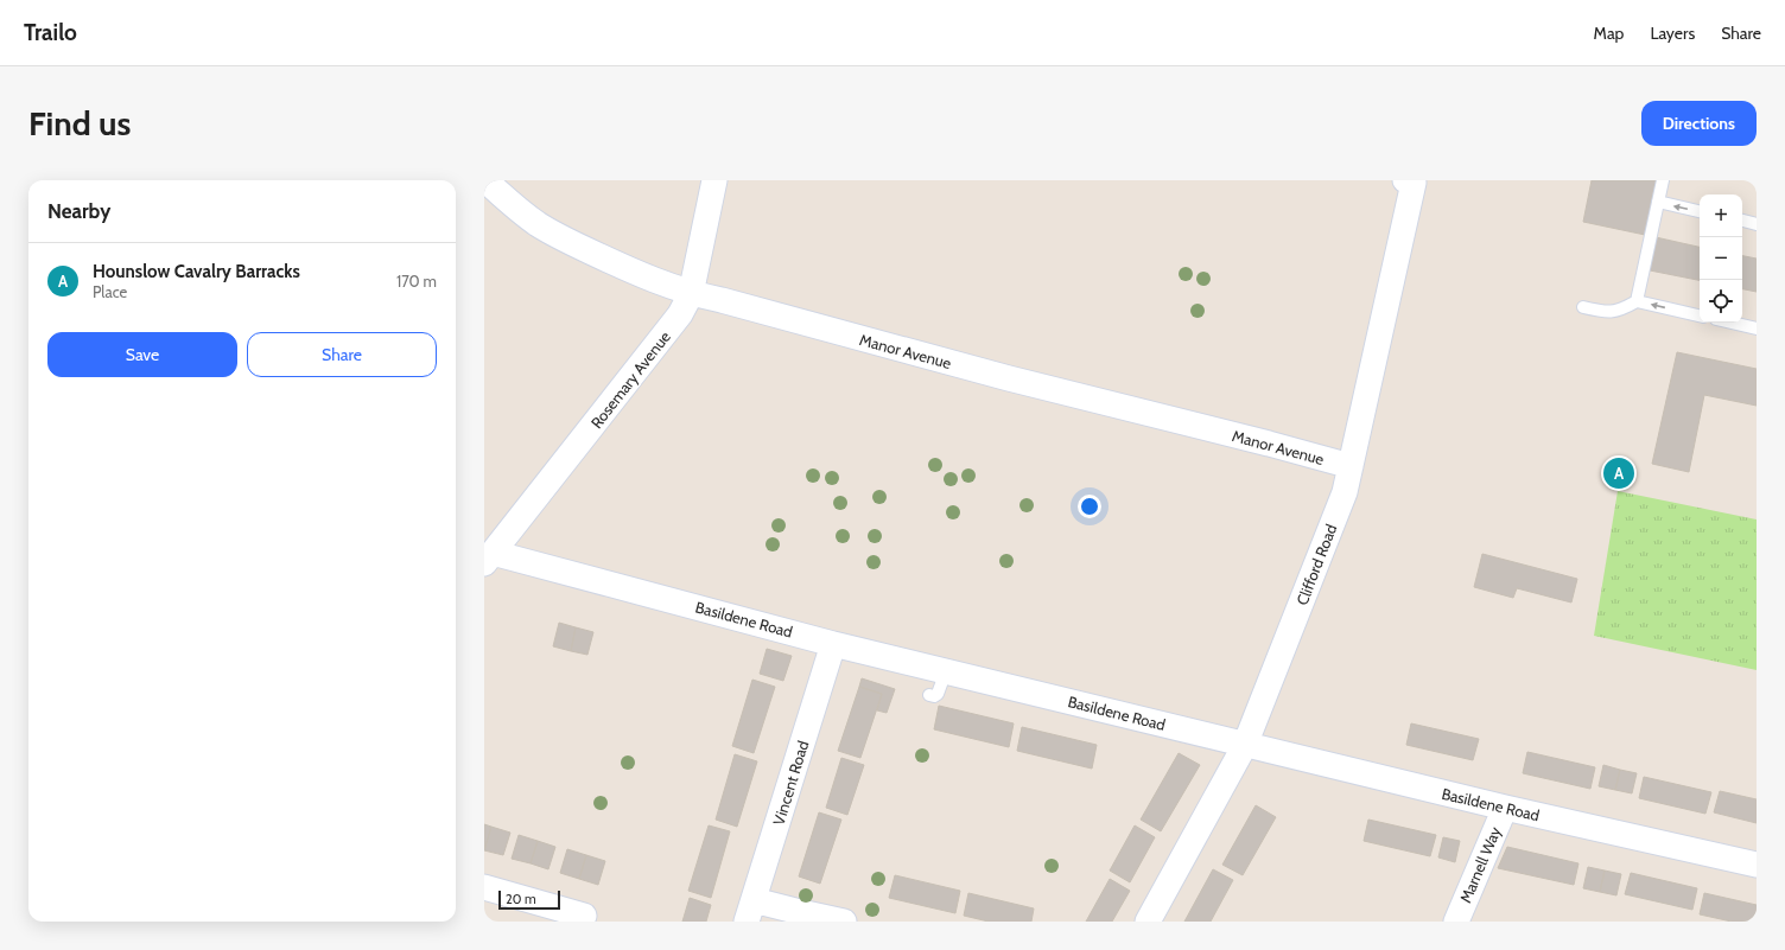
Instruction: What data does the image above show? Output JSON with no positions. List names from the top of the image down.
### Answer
{
  "streets": {
    "street": [
      "Manor Avenue",
      "Rosemary Avenue",
      "Clifford Road",
      "Basildene Road",
      "Vincent Road",
      "Marnell Way"
    ]
  },
  "crossings": [
    ["Manor Avenue", "Rosemary Avenue"],
    ["Manor Avenue", "Clifford Road"],
    ["Rosemary Avenue", "Basildene Road"],
    ["Clifford Road", "Basildene Road"],
    ["Basildene Road", "Vincent Road"],
    ["Basildene Road", "Marnell Way"]
  ],
  "scale_bar": "20 m",
  "page": {
    "header": "Trailo",
    "nav": ["Map", "Layers", "Share"],
    "buttons": [
      "Directions",
      ["Save", "Share"]
    ],
    "title": "Find us",
    "heading": "Nearby",
    "map_buttons": ["+", "−"],
    "list": [
      {
        "mark": "A",
        "name": "Hounslow Cavalry Barracks",
        "note": "Place",
        "value": "170 m"
      }
    ],
    "pins": "A",
    "scale": "20 m"
  }
}
